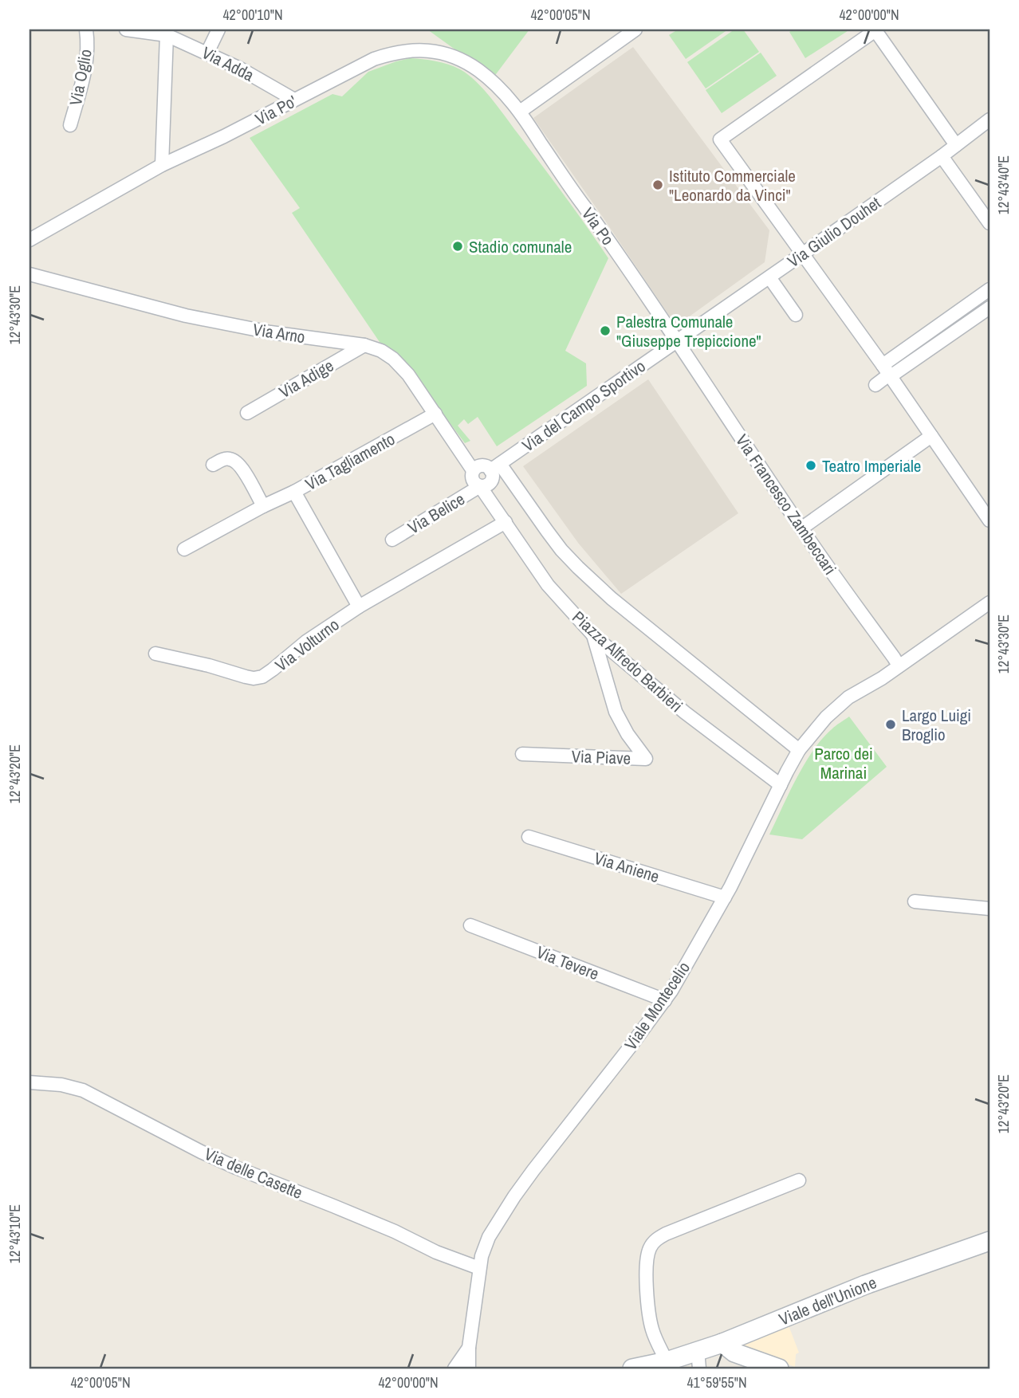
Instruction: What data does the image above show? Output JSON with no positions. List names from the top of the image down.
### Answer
{
  "streets": {
    "main road": ["Viale dell'Unione"],
    "street": [
      "Via Adda",
      "Via Oglio",
      "Via Po'",
      "Via Po",
      "Via Giulio Douhet",
      "Via Arno",
      "Via Adige",
      "Via del Campo Sportivo",
      "Via Tagliamento",
      "Via Francesco Zambeccari",
      "Via Belice",
      "Via Volturno",
      "Piazza Alfredo Barbieri",
      "Via Piave",
      "Via Aniene",
      "Via Tevere",
      "Viale Montecelio",
      "Via delle Casette"
    ]
  },
  "crossings": [
    ["Via Adda", "Via Po'"],
    ["Via Po'", "Via Po"],
    ["Via Po", "Via Giulio Douhet"],
    ["Via Po", "Via del Campo Sportivo"],
    ["Via Po", "Via Francesco Zambeccari"],
    ["Via Giulio Douhet", "Via del Campo Sportivo"],
    ["Via Giulio Douhet", "Via Francesco Zambeccari"],
    ["Via Arno", "Via Adige"],
    ["Via Arno", "Via del Campo Sportivo"],
    ["Via Arno", "Via Tagliamento"],
    ["Via Arno", "Via Belice"],
    ["Via Arno", "Piazza Alfredo Barbieri"],
    ["Via del Campo Sportivo", "Via Francesco Zambeccari"],
    ["Via del Campo Sportivo", "Via Belice"],
    ["Via del Campo Sportivo", "Piazza Alfredo Barbieri"],
    ["Via Francesco Zambeccari", "Viale Montecelio"],
    ["Via Belice", "Piazza Alfredo Barbieri"],
    ["Via Volturno", "Piazza Alfredo Barbieri"],
    ["Piazza Alfredo Barbieri", "Via Piave"],
    ["Piazza Alfredo Barbieri", "Viale Montecelio"],
    ["Via Aniene", "Viale Montecelio"],
    ["Via Tevere", "Viale Montecelio"],
    ["Viale Montecelio", "Via delle Casette"]
  ],
  "parks": ["Parco dei Marinai"],
  "places": [
    "Istituto Commerciale \"Leonardo da Vinci\"",
    "Stadio comunale",
    "Palestra Comunale \"Giuseppe Trepiccione\"",
    "Teatro Imperiale",
    "Largo Luigi Broglio"
  ],
  "coordinates": [
    "42°00'10\"N",
    "42°00'05\"N",
    "42°00'00\"N",
    "12°43'40\"E",
    "12°43'30\"E",
    "12°43'20\"E",
    "12°43'10\"E",
    "41°59'55\"N"
  ]
}
